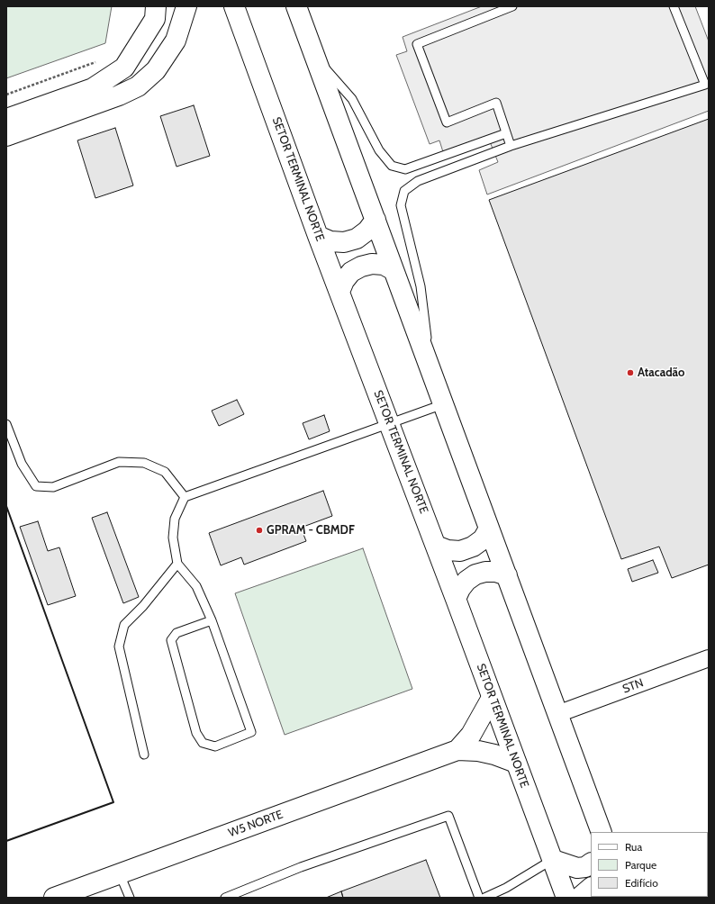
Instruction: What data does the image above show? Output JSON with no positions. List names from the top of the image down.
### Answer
{
  "streets": {
    "main road": ["SETOR TERMINAL NORTE", "W5 NORTE"],
    "street": ["STN"]
  },
  "crossings": [
    ["SETOR TERMINAL NORTE", "W5 NORTE"]
  ],
  "places": ["Atacadão", "GPRAM - CBMDF"],
  "legend": ["Rua", "Parque", "Edifício"]
}
